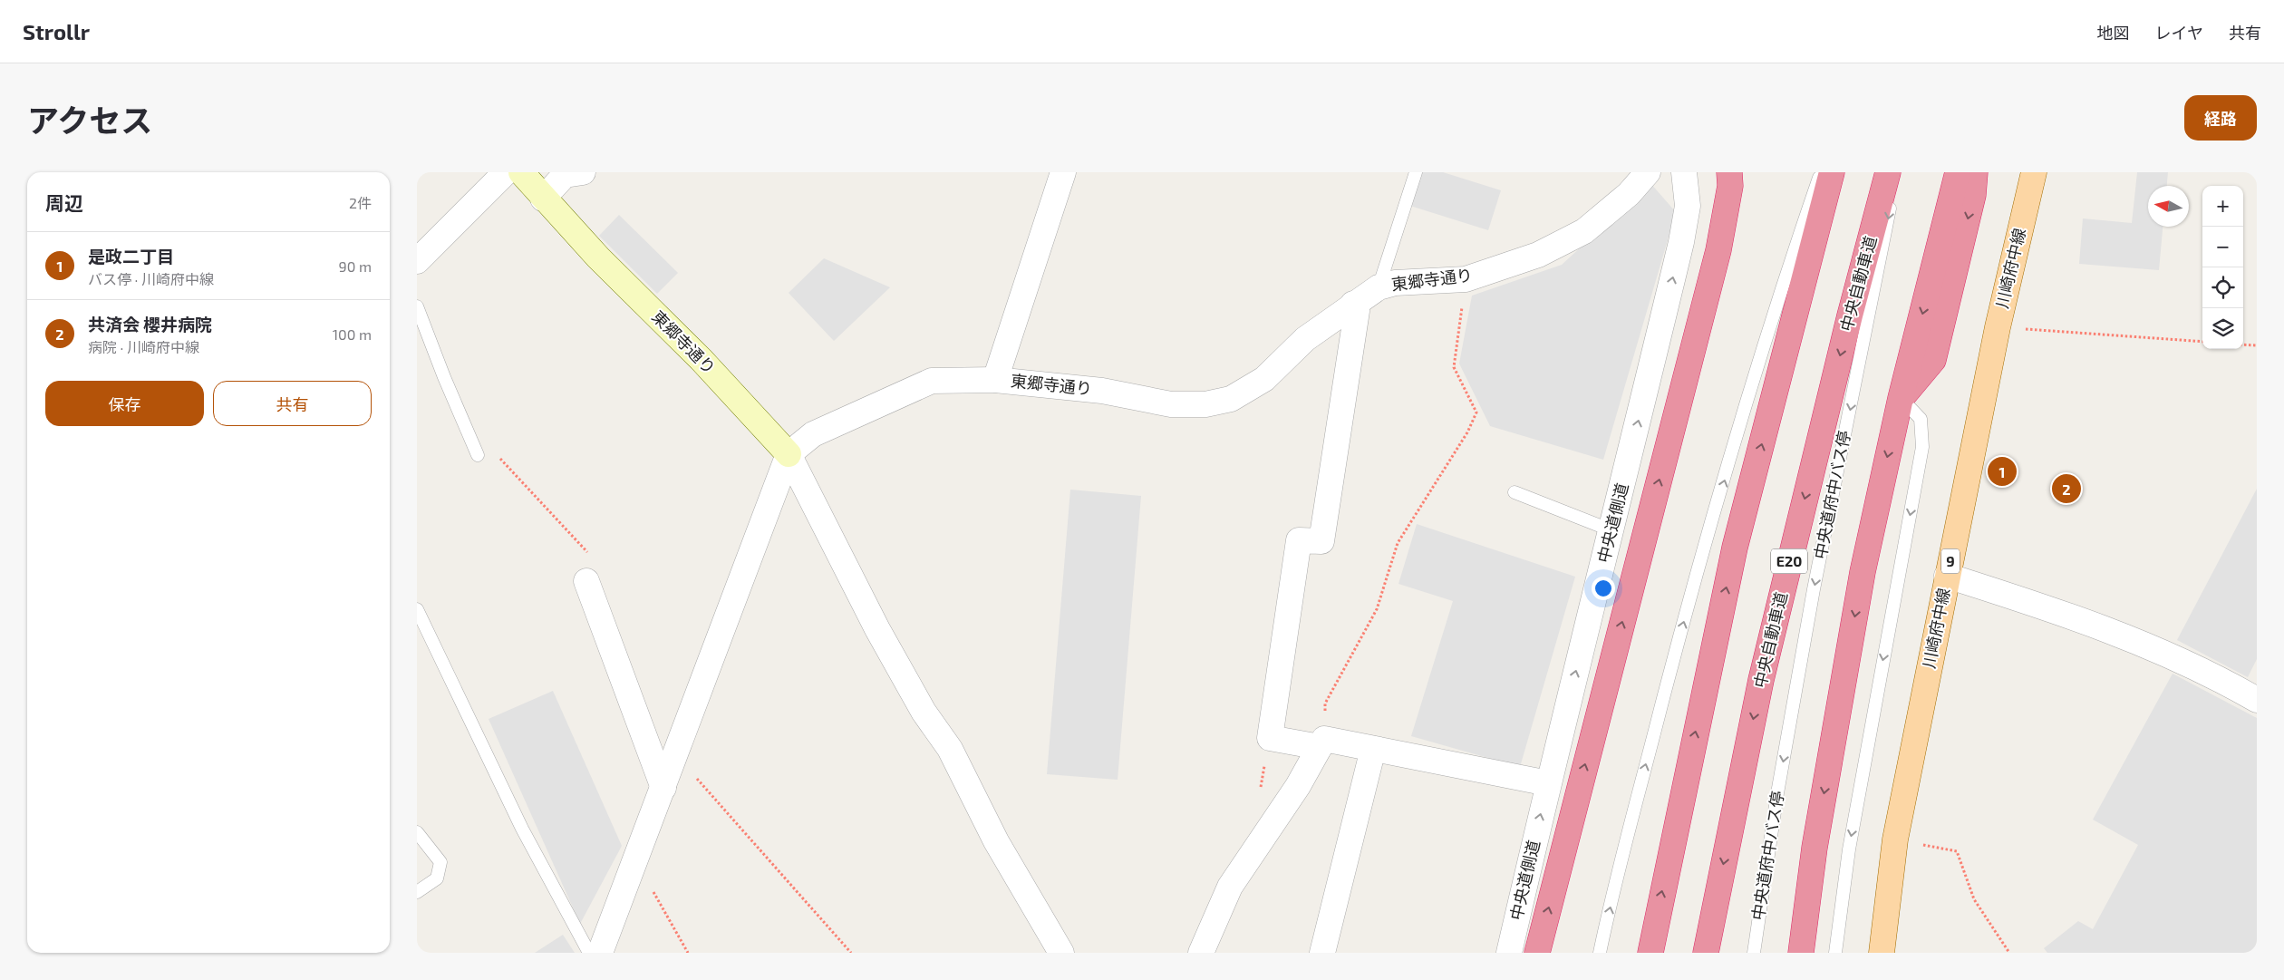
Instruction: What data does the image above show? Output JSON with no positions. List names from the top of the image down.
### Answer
{
  "streets": {
    "highway": ["中央自動車道", "E20"],
    "main road": ["川崎府中線", "9"],
    "street": ["東郷寺通り", "中央道側道"],
    "lane": ["中央道府中バス停"]
  },
  "one_way": ["中央道側道"],
  "north": "left",
  "page": {
    "header": "Strollr",
    "nav": ["地図", "レイヤ", "共有"],
    "title": "アクセス",
    "buttons": [
      "経路",
      ["保存", "共有"]
    ],
    "heading": ["周辺", "2件"],
    "map_buttons": ["+", "−"],
    "list": [
      {
        "mark": "1",
        "name": "是政二丁目",
        "note": "バス停 · 川崎府中線",
        "value": "90 m"
      },
      {
        "mark": "2",
        "name": "共済会 櫻井病院",
        "note": "病院 · 川崎府中線",
        "value": "100 m"
      }
    ],
    "pins": ["1", "2"]
  }
}
